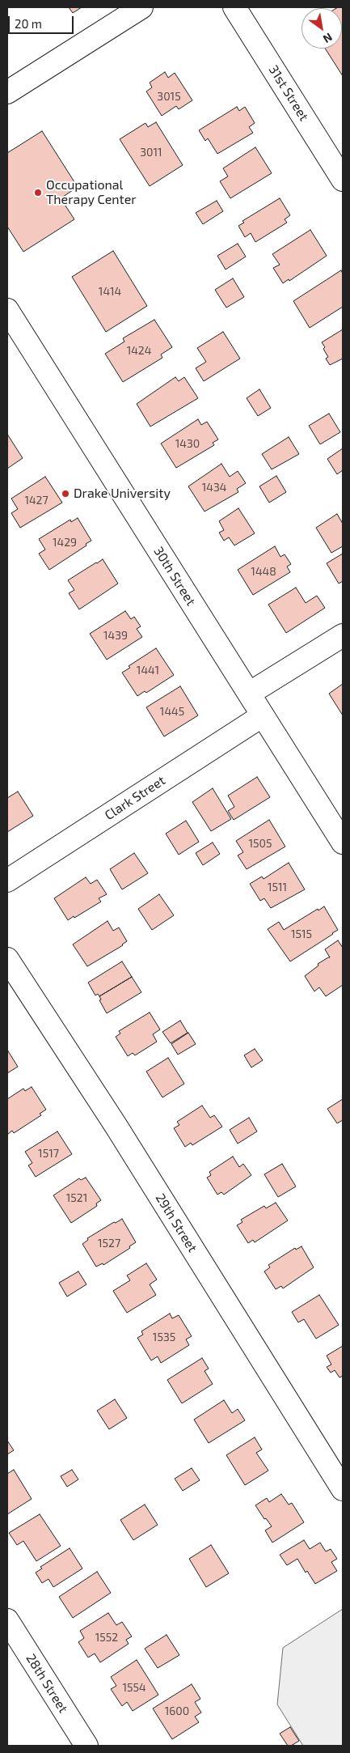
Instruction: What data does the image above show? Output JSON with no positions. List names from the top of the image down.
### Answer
{
  "streets": {
    "street": [
      "31st Street",
      "30th Street",
      "Clark Street",
      "29th Street",
      "28th Street"
    ]
  },
  "crossings": [
    ["30th Street", "Clark Street"]
  ],
  "places": ["Occupational Therapy Center", "Drake University"],
  "house_numbers": [
    "3015",
    "3011",
    "1414",
    "1424",
    "1430",
    "1434",
    "1427",
    "1429",
    "1448",
    "1439",
    "1441",
    "1445",
    "1505",
    "1511",
    "1515",
    "1517",
    "1521",
    "1527",
    "1535",
    "1552",
    "1554",
    "1600"
  ],
  "scale_bar": "20 m",
  "north": "bottom right"
}
